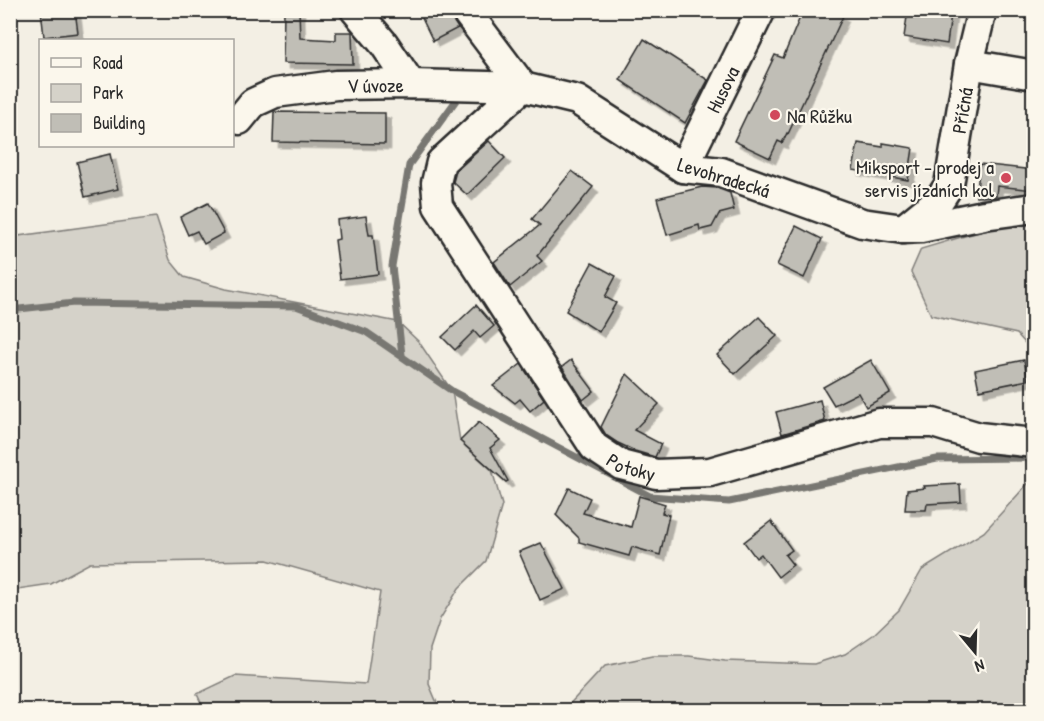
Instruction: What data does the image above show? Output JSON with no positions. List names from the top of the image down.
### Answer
{
  "streets": {
    "street": [
      "V úvoze",
      "Husova",
      "Příčná",
      "Levohradecká",
      "Potoky"
    ]
  },
  "crossings": [
    ["V úvoze", "Levohradecká"],
    ["V úvoze", "Potoky"],
    ["Husova", "Levohradecká"],
    ["Příčná", "Levohradecká"],
    ["Levohradecká", "Potoky"]
  ],
  "places": ["Na Růžku", "Miksport - prodej a servis jízdních kol"],
  "legend": ["Road", "Park", "Building"],
  "north": "bottom"
}
